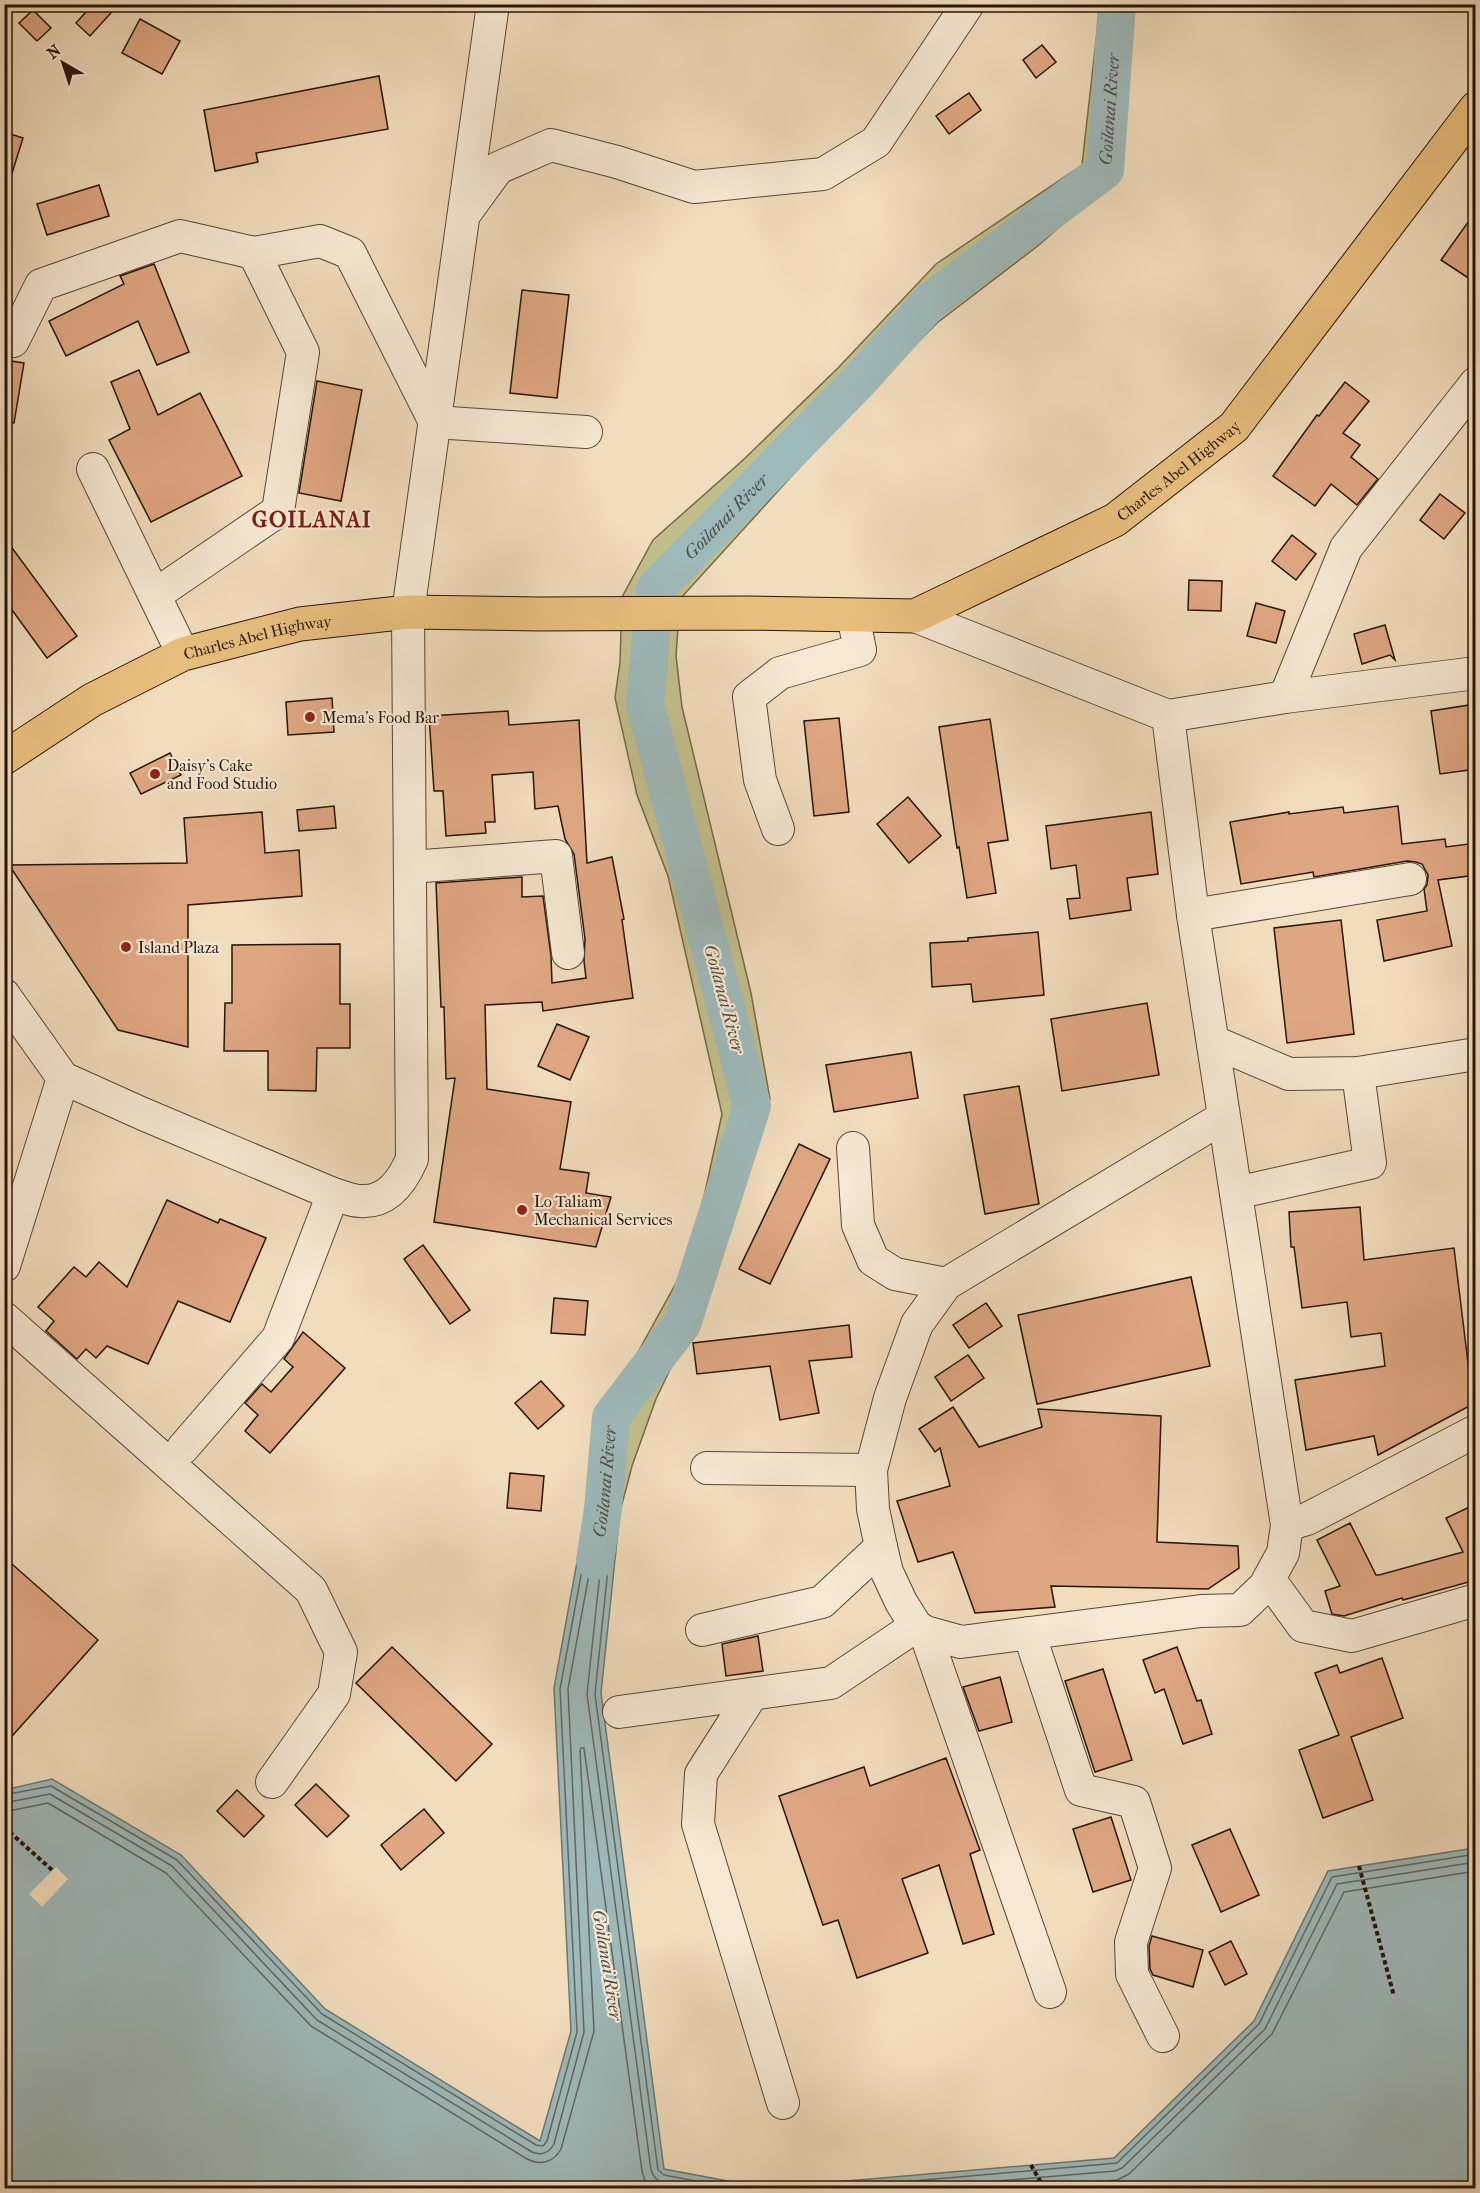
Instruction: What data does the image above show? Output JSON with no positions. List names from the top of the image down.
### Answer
{
  "streets": {
    "main road": ["Charles Abel Highway"]
  },
  "districts": ["GOILANAI"],
  "water": ["Goilanai River"],
  "places": [
    "Mema's Food Bar",
    "Daisy's Cake and Food Studio",
    "Island Plaza",
    "Lo Taliam Mechanical Services"
  ],
  "north": "top left"
}
